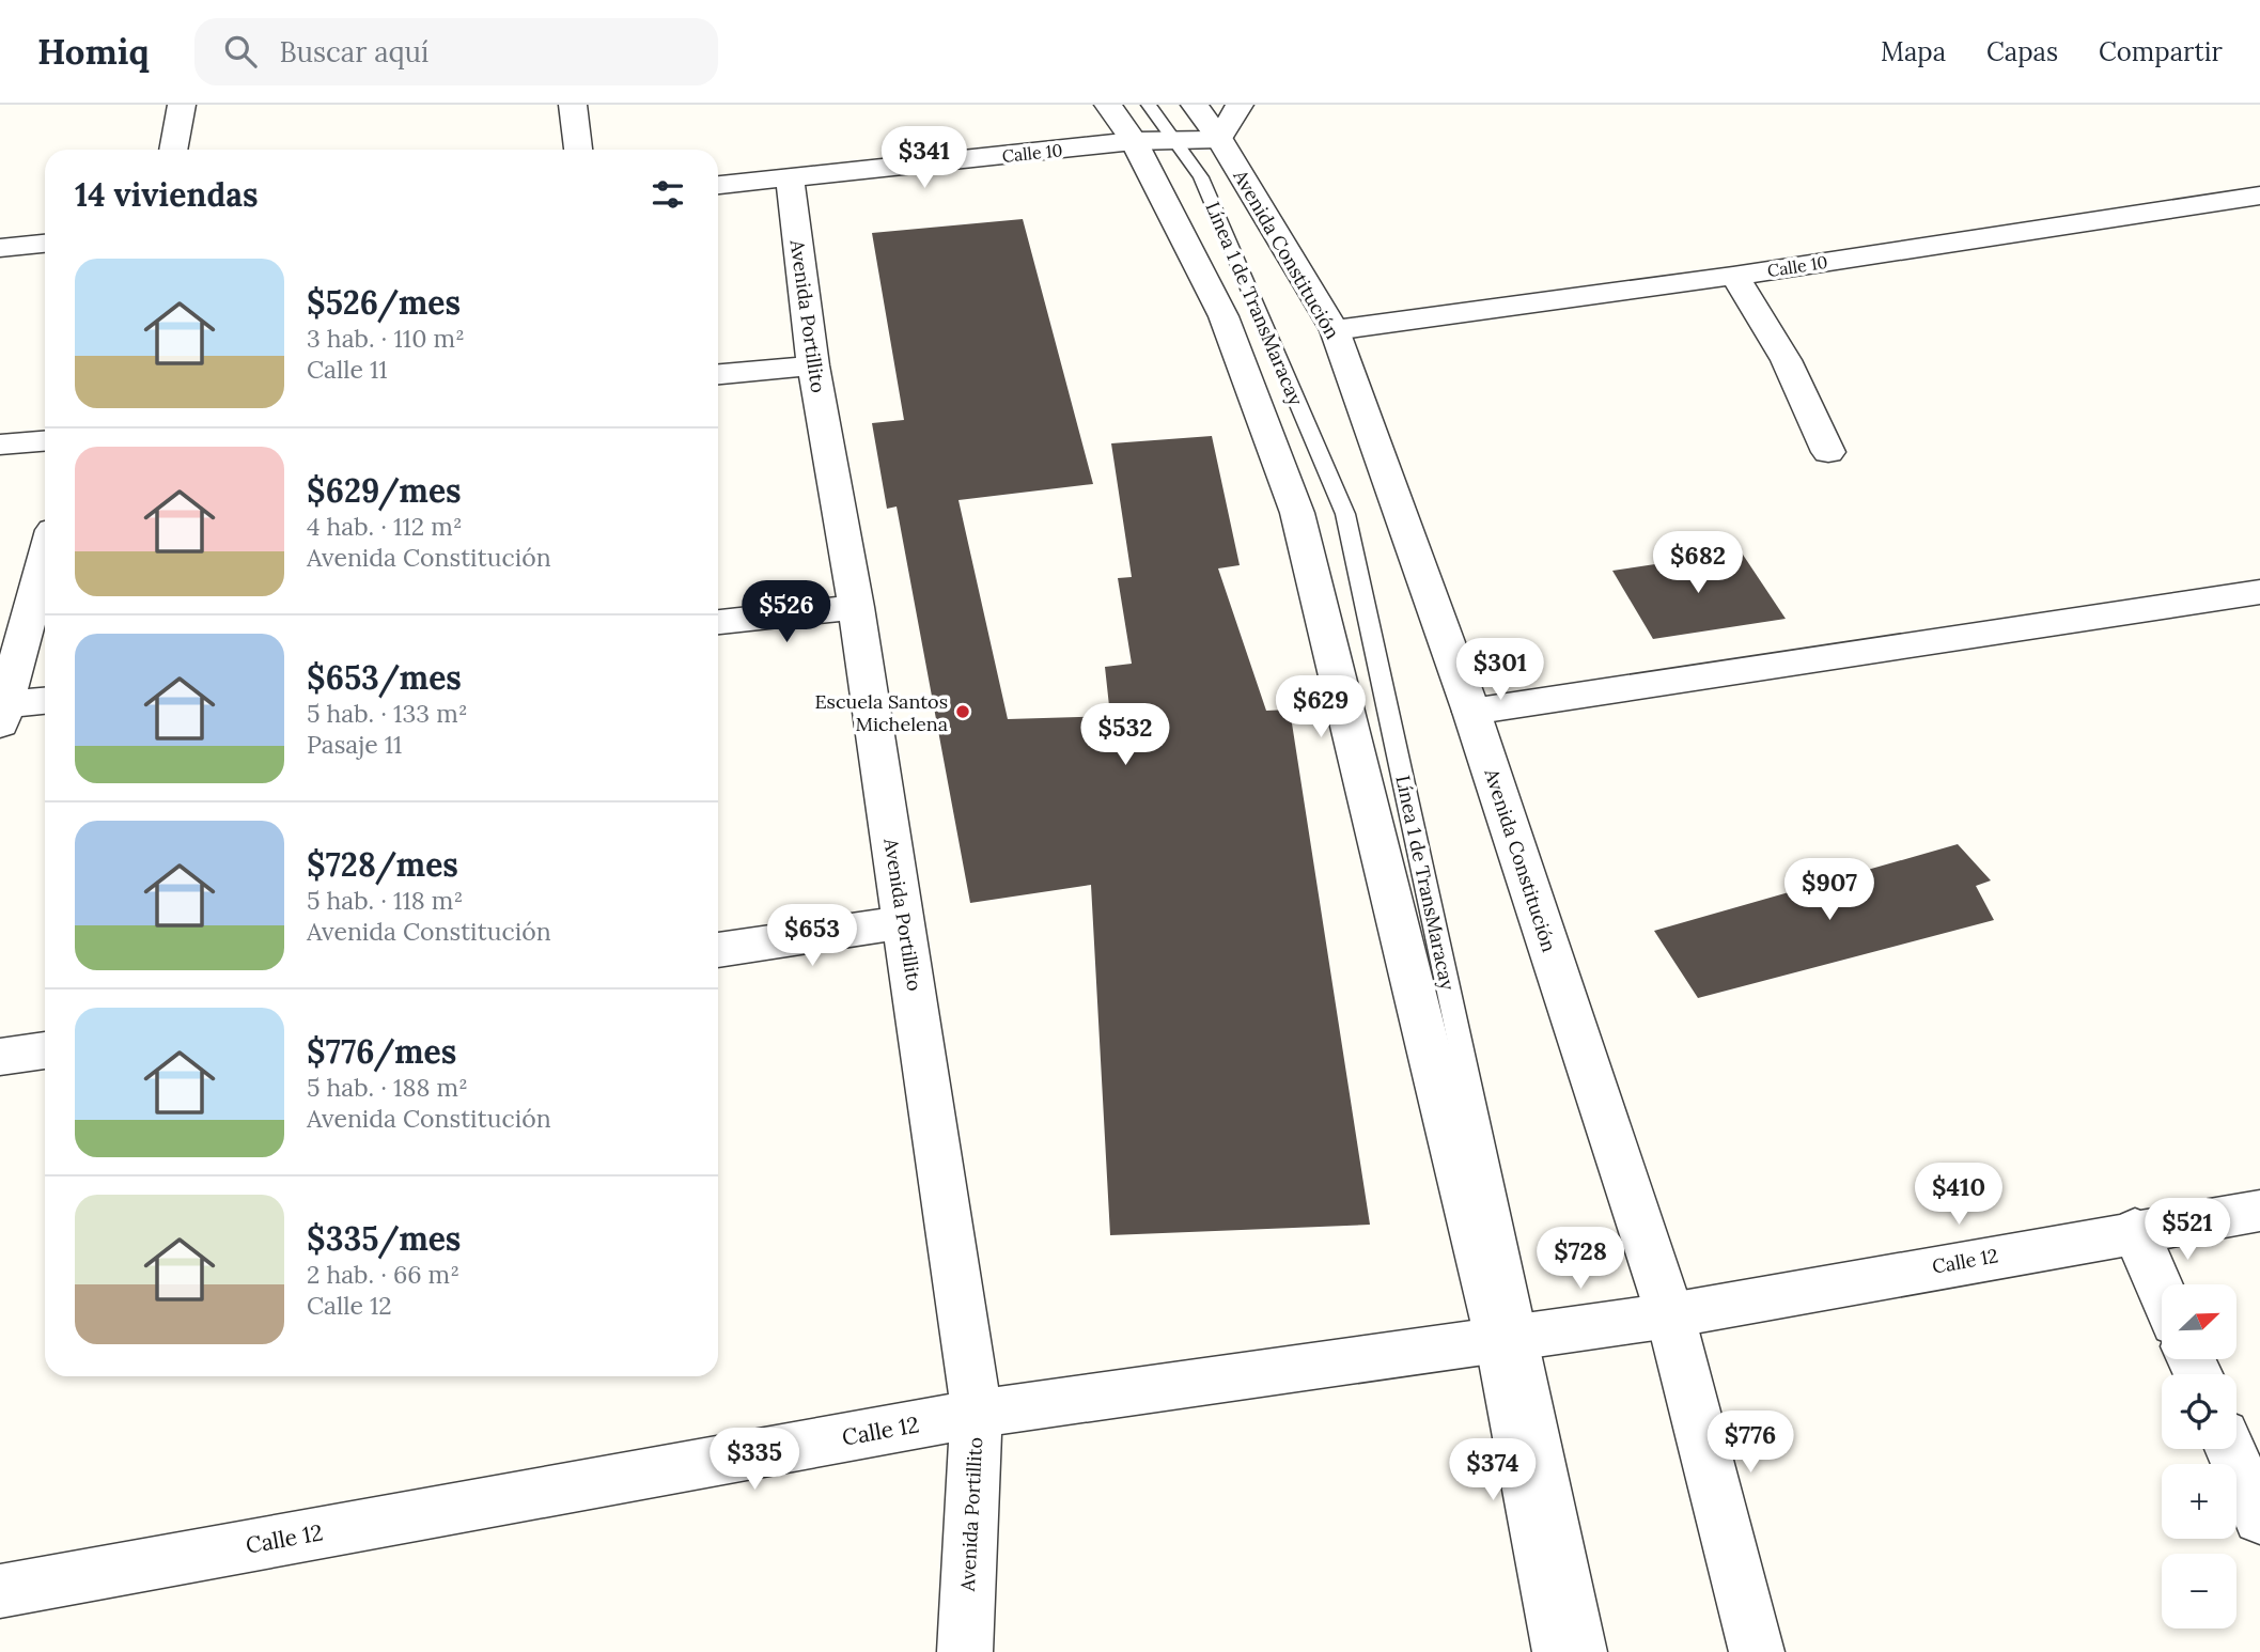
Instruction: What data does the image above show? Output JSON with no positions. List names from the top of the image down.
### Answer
{
  "streets": {
    "street": [
      "Calle 10",
      "Avenida Constitución",
      "Avenida Portillito",
      "Calle 12"
    ],
    "lane": ["Línea 1 de TransMaracay"]
  },
  "crossings": [
    ["Calle 10", "Avenida Constitución"],
    ["Calle 10", "Línea 1 de TransMaracay"],
    ["Calle 10", "Avenida Portillito"],
    ["Avenida Constitución", "Calle 12"],
    ["Línea 1 de TransMaracay", "Calle 12"],
    ["Avenida Portillito", "Calle 12"]
  ],
  "places": ["Escuela Santos Michelena"],
  "north": "top right",
  "page": {
    "header": "Homiq",
    "search": "Buscar aquí",
    "nav": ["Mapa", "Capas", "Compartir"],
    "price": [
      "$341",
      "$682",
      "$526",
      "$301",
      "$629",
      "$532",
      "$907",
      "$653",
      "$410",
      "$521",
      "$728",
      "$776",
      "$335",
      "$374"
    ],
    "heading": "14 viviendas",
    "list": [
      {
        "name": "$526/mes",
        "note": "3 hab. · 110 m² · Calle 11"
      },
      {
        "name": "$629/mes",
        "note": "4 hab. · 112 m² · Avenida Constitución"
      },
      {
        "name": "$653/mes",
        "note": "5 hab. · 133 m² · Pasaje 11"
      },
      {
        "name": "$728/mes",
        "note": "5 hab. · 118 m² · Avenida Constitución"
      },
      {
        "name": "$776/mes",
        "note": "5 hab. · 188 m² · Avenida Constitución"
      },
      {
        "name": "$335/mes",
        "note": "2 hab. · 66 m² · Calle 12"
      }
    ],
    "map_buttons": ["+", "−"]
  }
}
